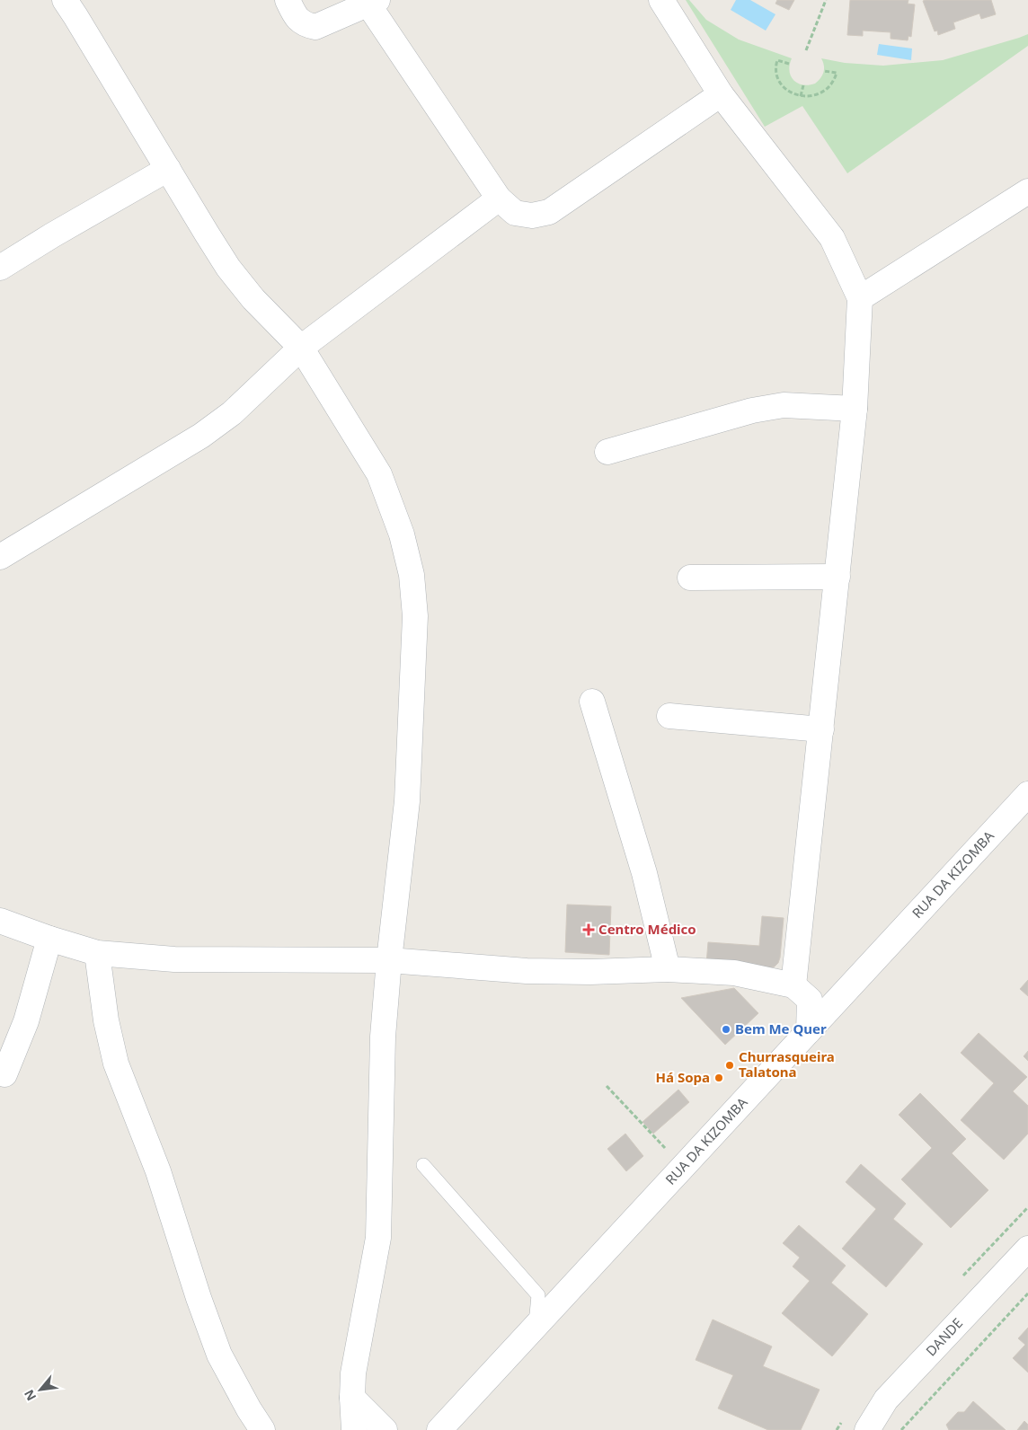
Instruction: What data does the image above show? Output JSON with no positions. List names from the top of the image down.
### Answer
{
  "streets": {
    "street": ["RUA DA KIZOMBA", "DANDE"]
  },
  "places": {
    "health": ["Centro Médico"],
    "other": ["Bem Me Quer", "Churrasqueira Talatona", "Há Sopa"]
  },
  "north": "bottom left"
}
